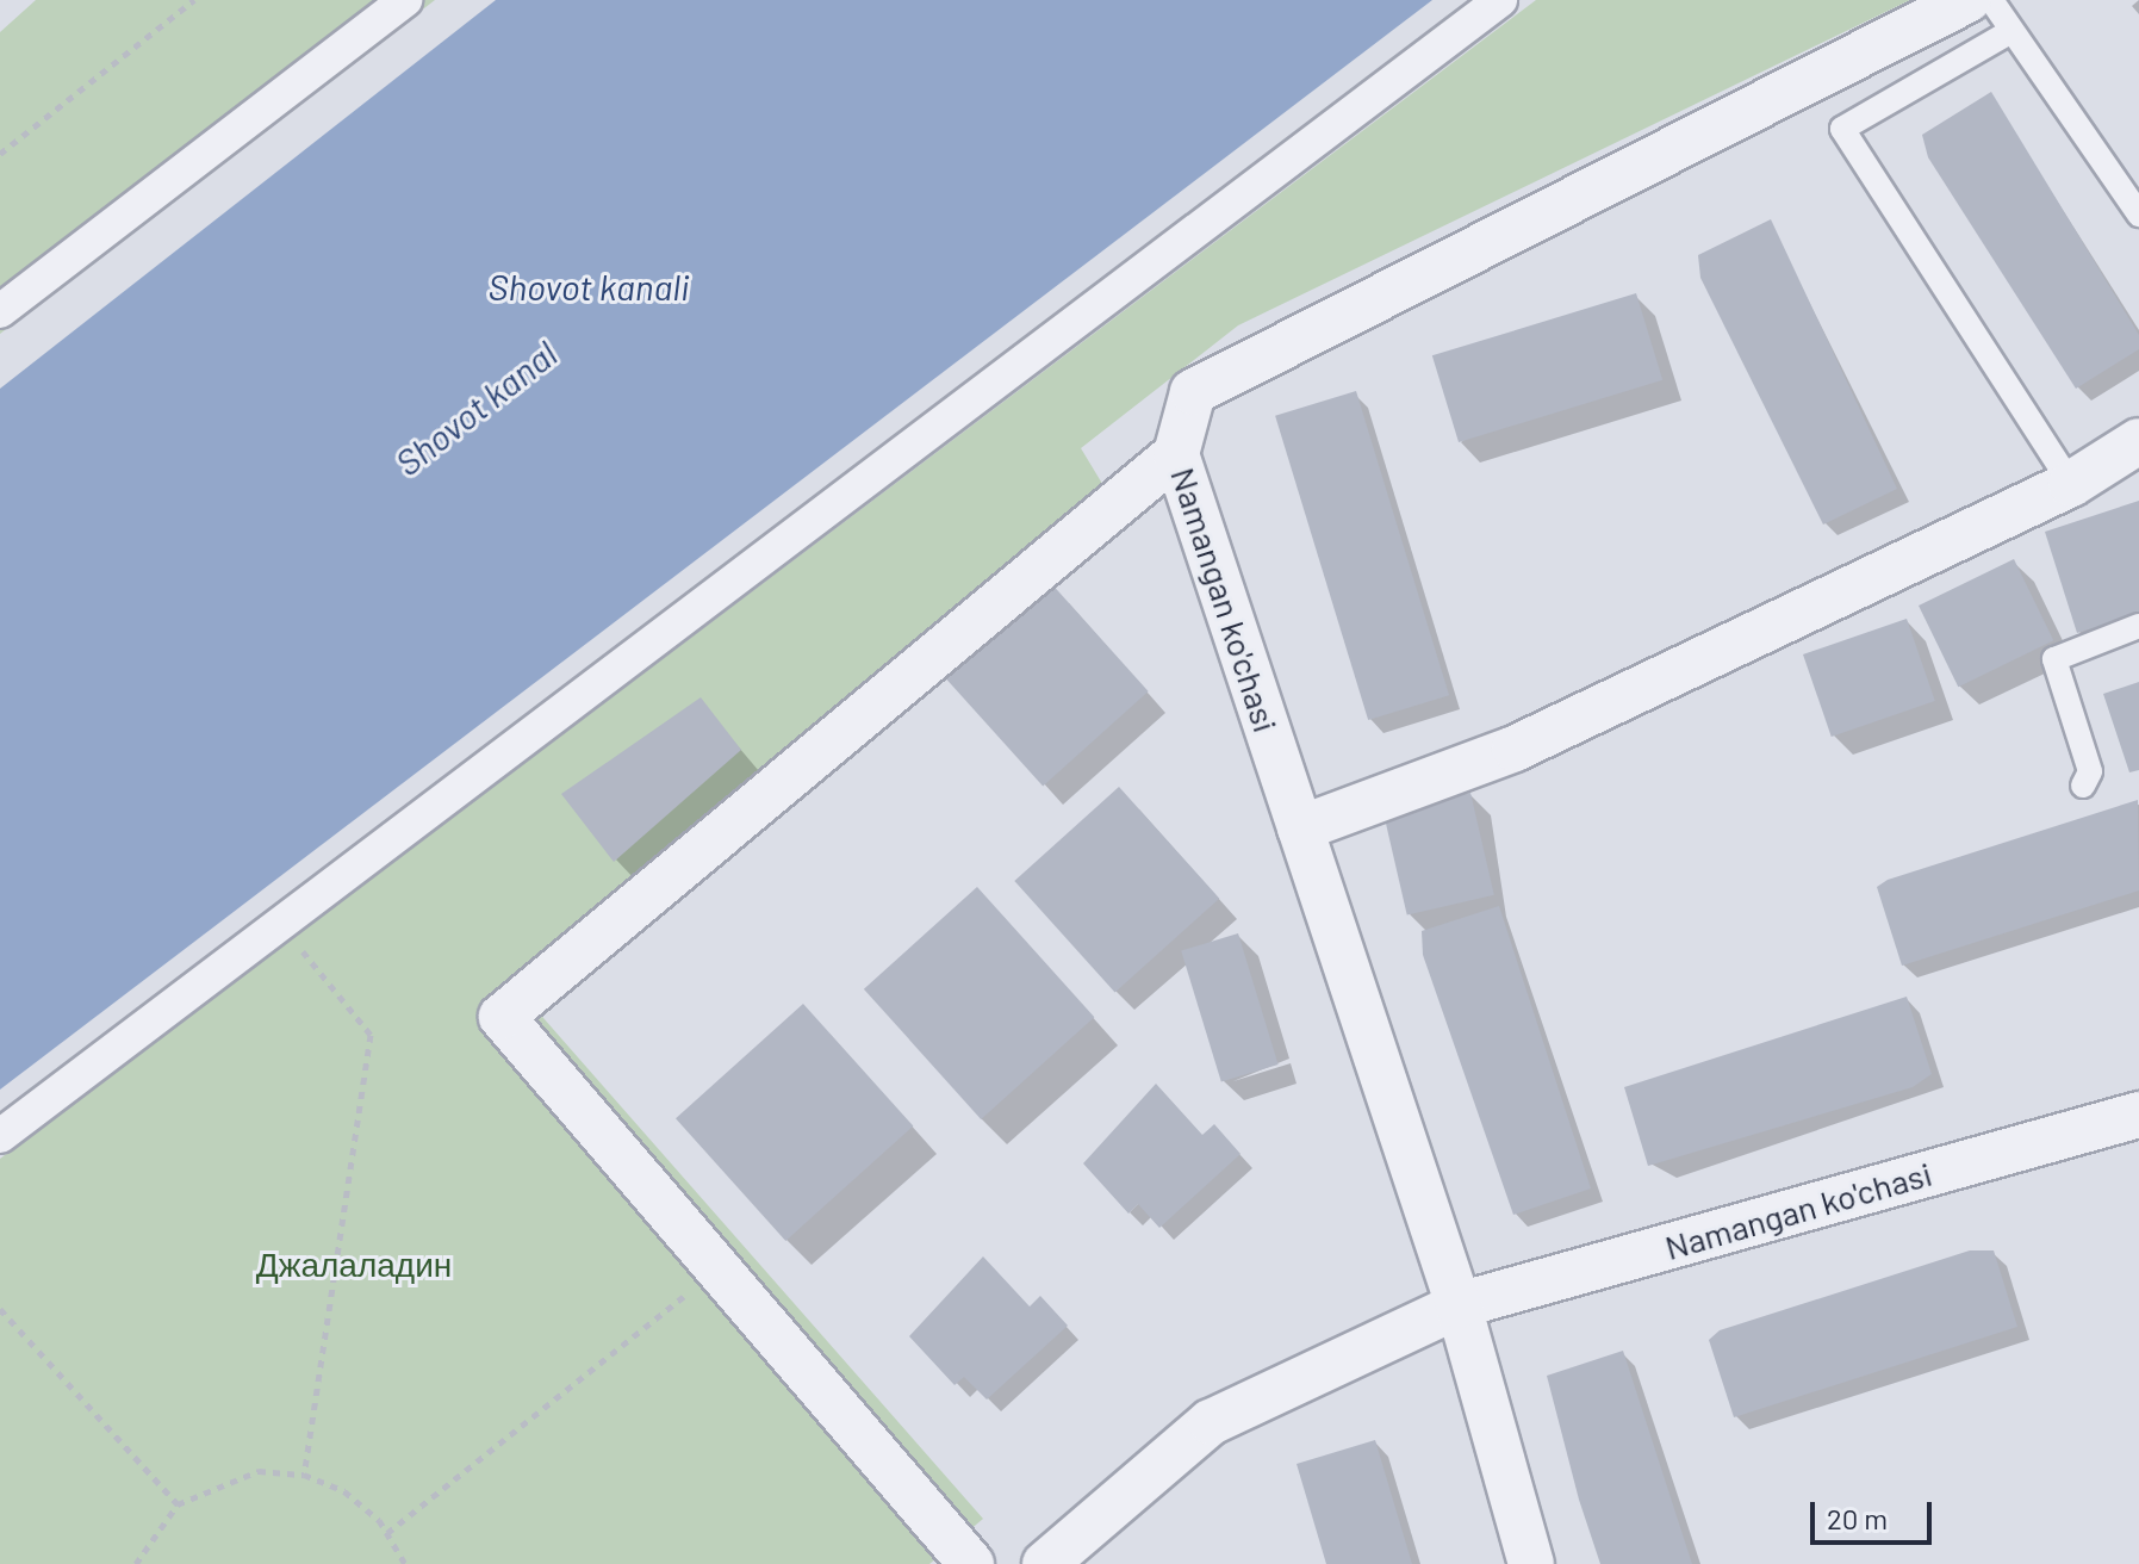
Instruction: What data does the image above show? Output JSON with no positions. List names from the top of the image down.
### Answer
{
  "streets": {
    "street": ["Namangan ko'chasi"]
  },
  "water": ["Shovot kanali", "Shovot kanal"],
  "parks": ["Джалаладин"],
  "scale_bar": "20 m"
}
